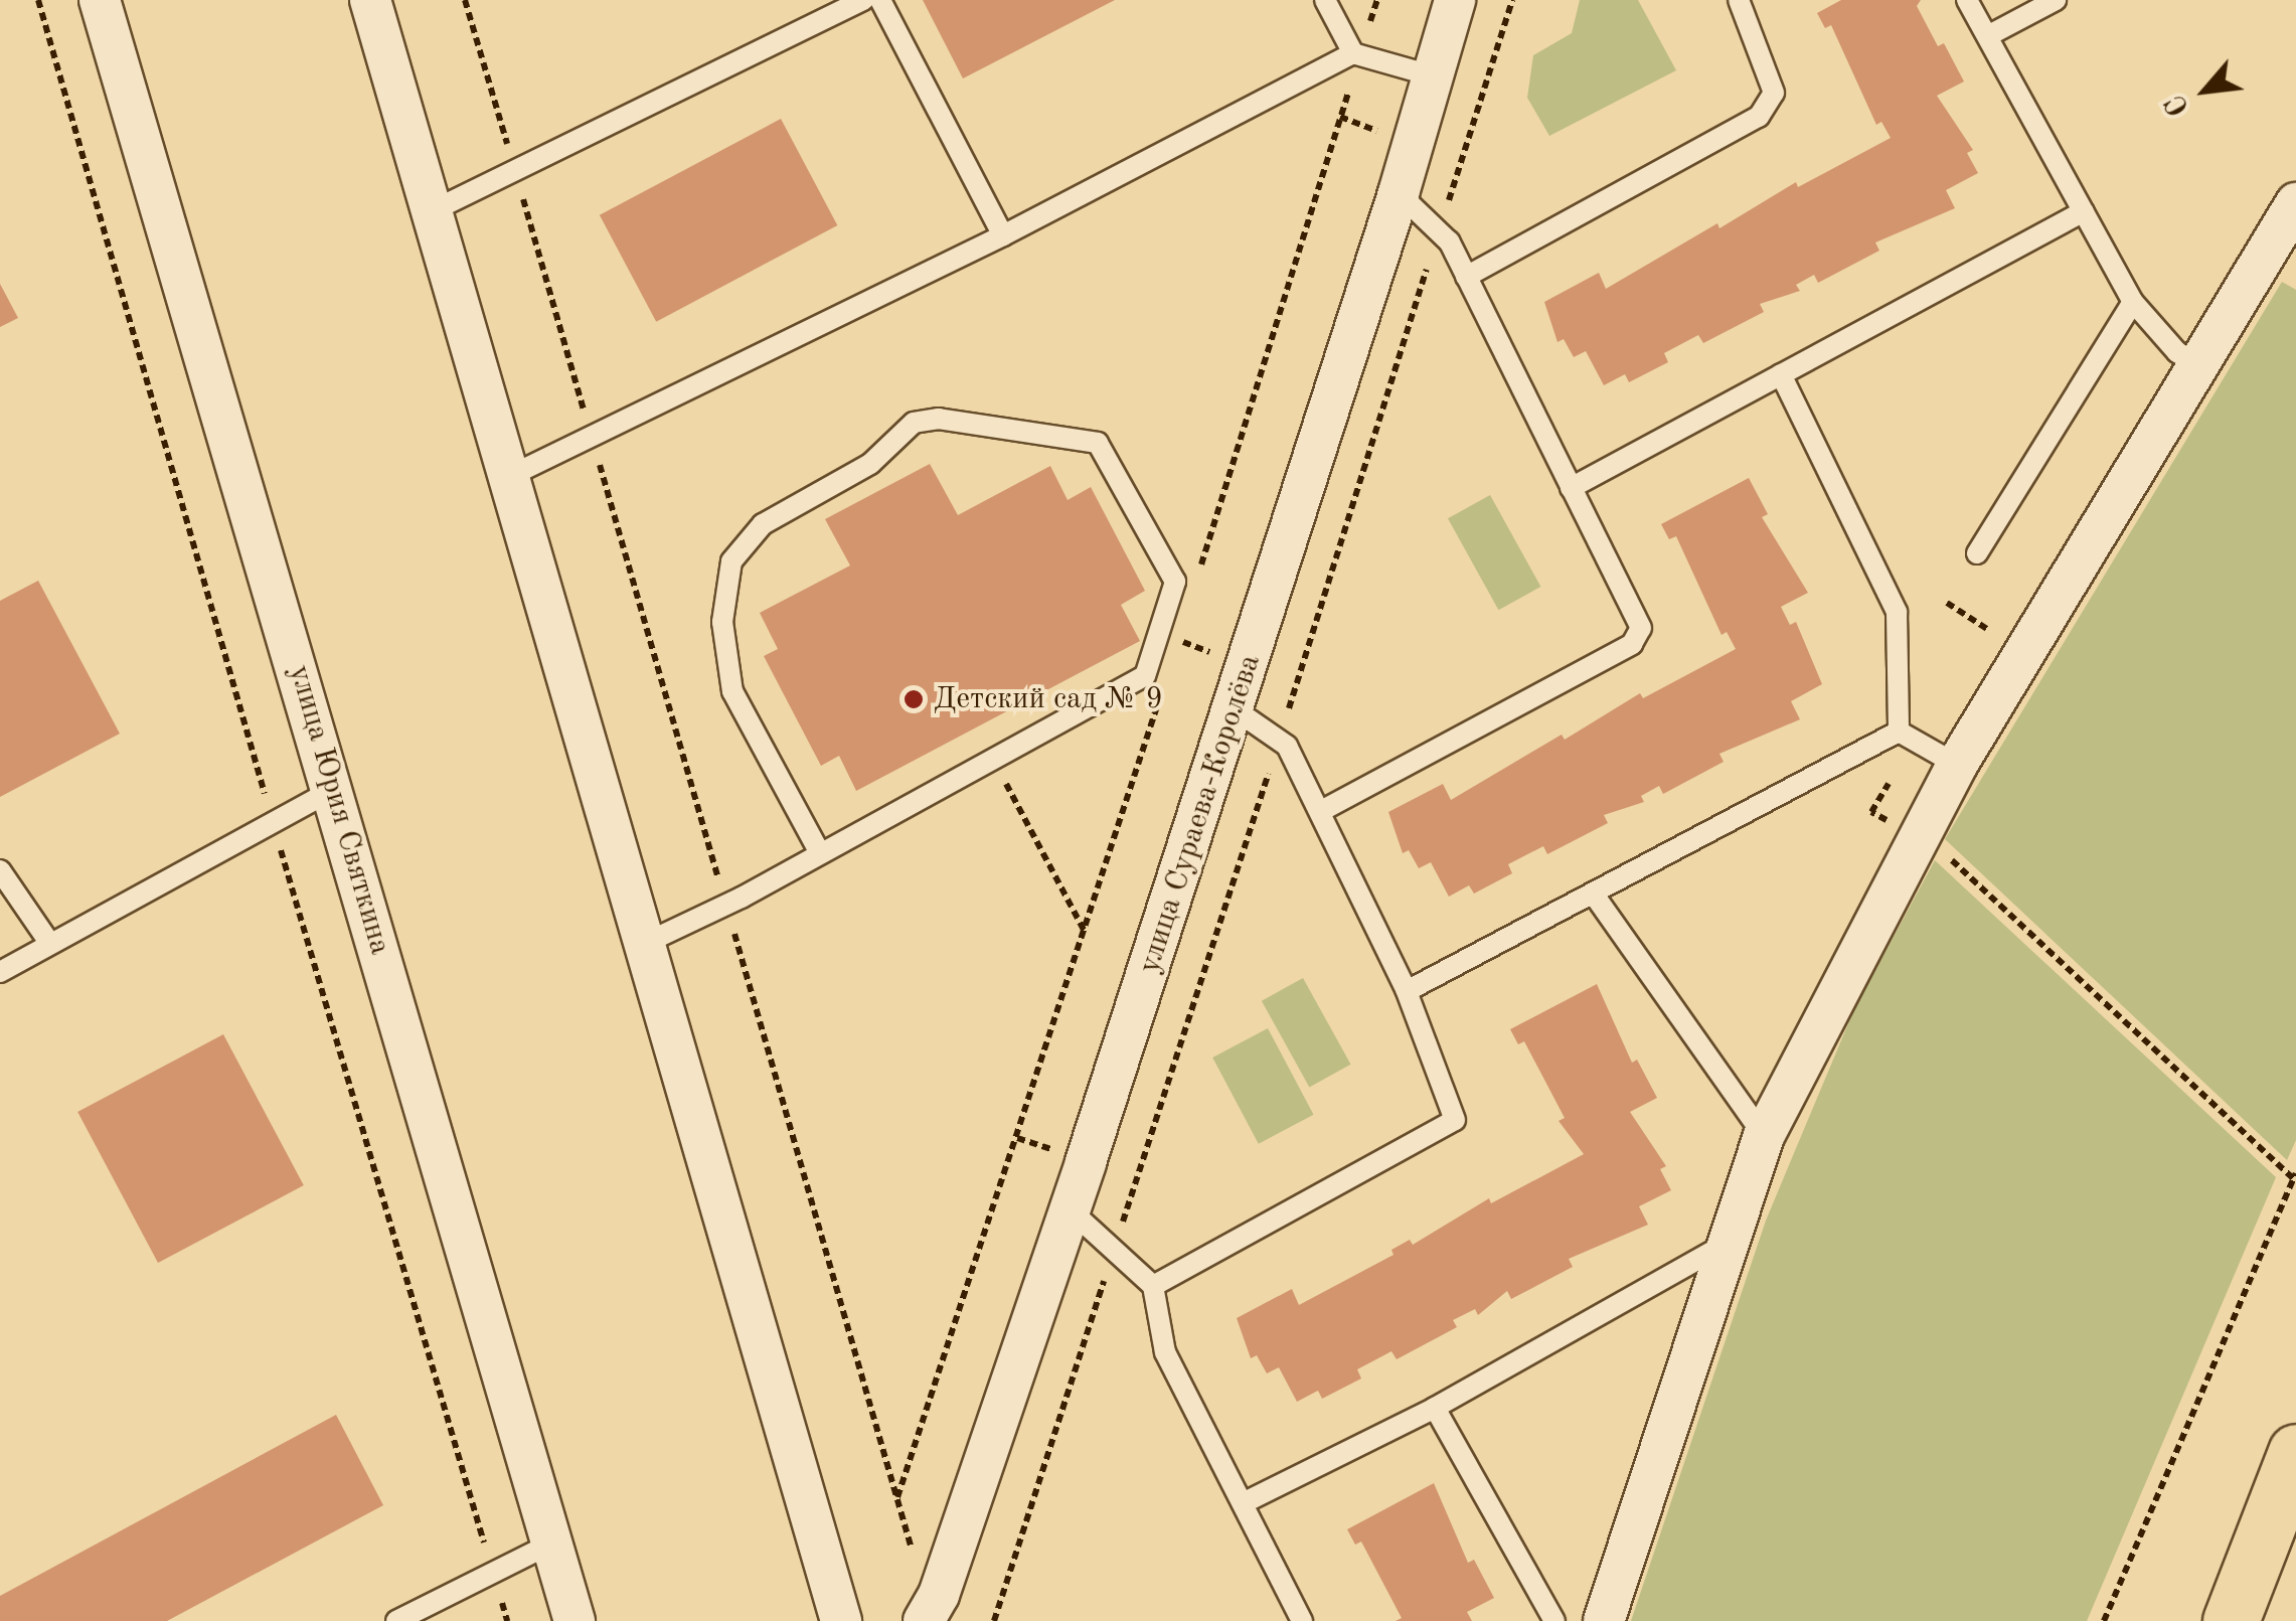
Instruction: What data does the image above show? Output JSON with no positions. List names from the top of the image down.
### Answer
{
  "streets": {
    "street": ["улица Юрия Святкина", "улица Сураева-Королёва"]
  },
  "places": ["Детский сад № 9"],
  "north": "bottom left"
}
